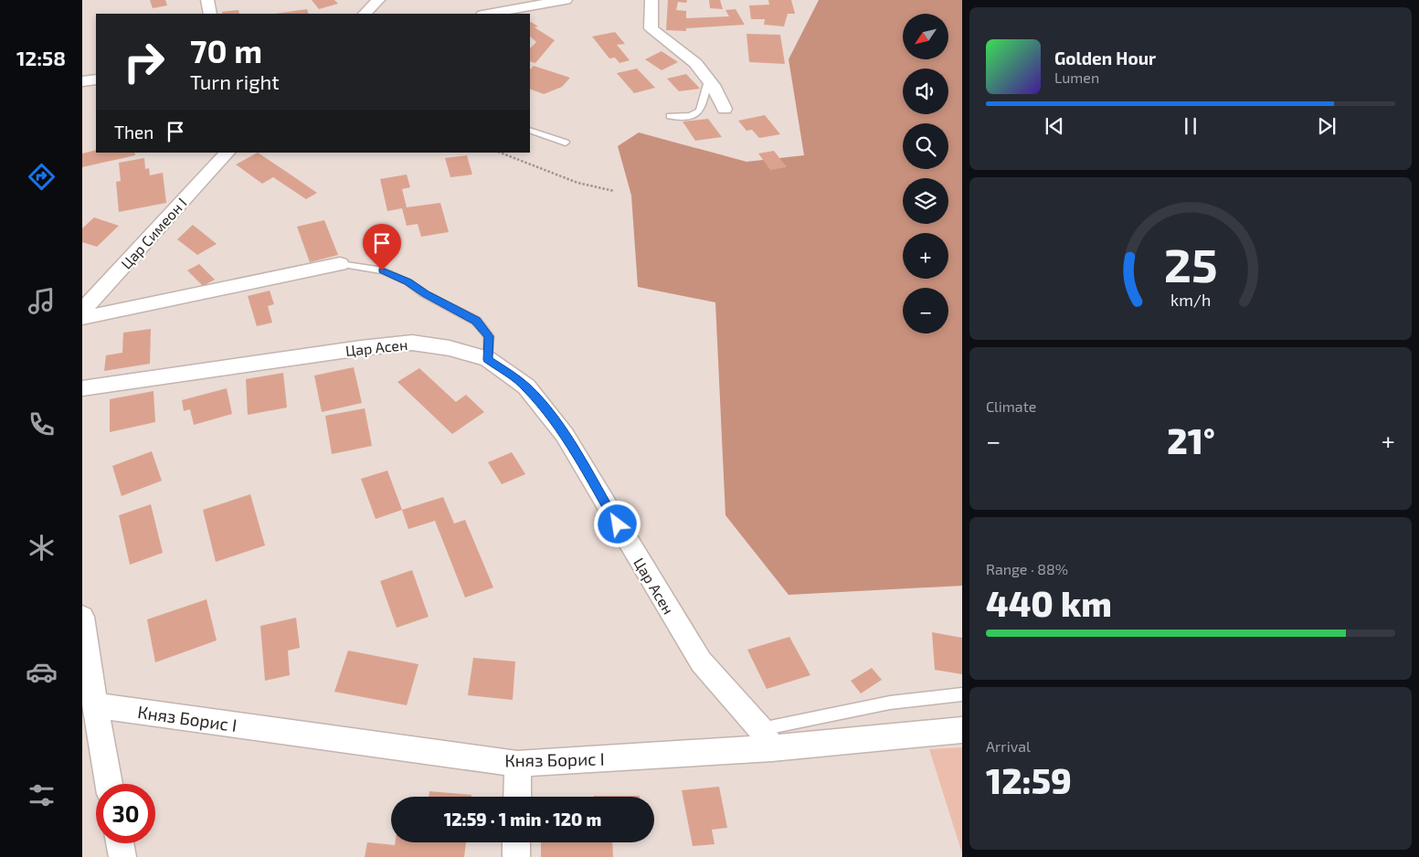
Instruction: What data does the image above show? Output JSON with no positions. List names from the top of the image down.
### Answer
{
  "streets": {
    "street": ["Цар Симеон I", "Цар Асен", "Княз Борис I"]
  },
  "crossings": [
    ["Цар Асен", "Княз Борис I"]
  ],
  "north": "bottom left",
  "page": {
    "tabs": "12:58",
    "map_buttons": ["+", "−"],
    "turn": ["70 m", "Turn right"],
    "song": ["Golden Hour", "Lumen"],
    "then": "Then",
    "tile": [
      "Climate",
      ["Range · 88%", "440 km"],
      ["Arrival", "12:59"]
    ],
    "heat": ["−", "21°", "+"],
    "limit": "30",
    "trip": "12:59 · 1 min · 120 m",
    "gauge": ["25", "km/h"]
  }
}
